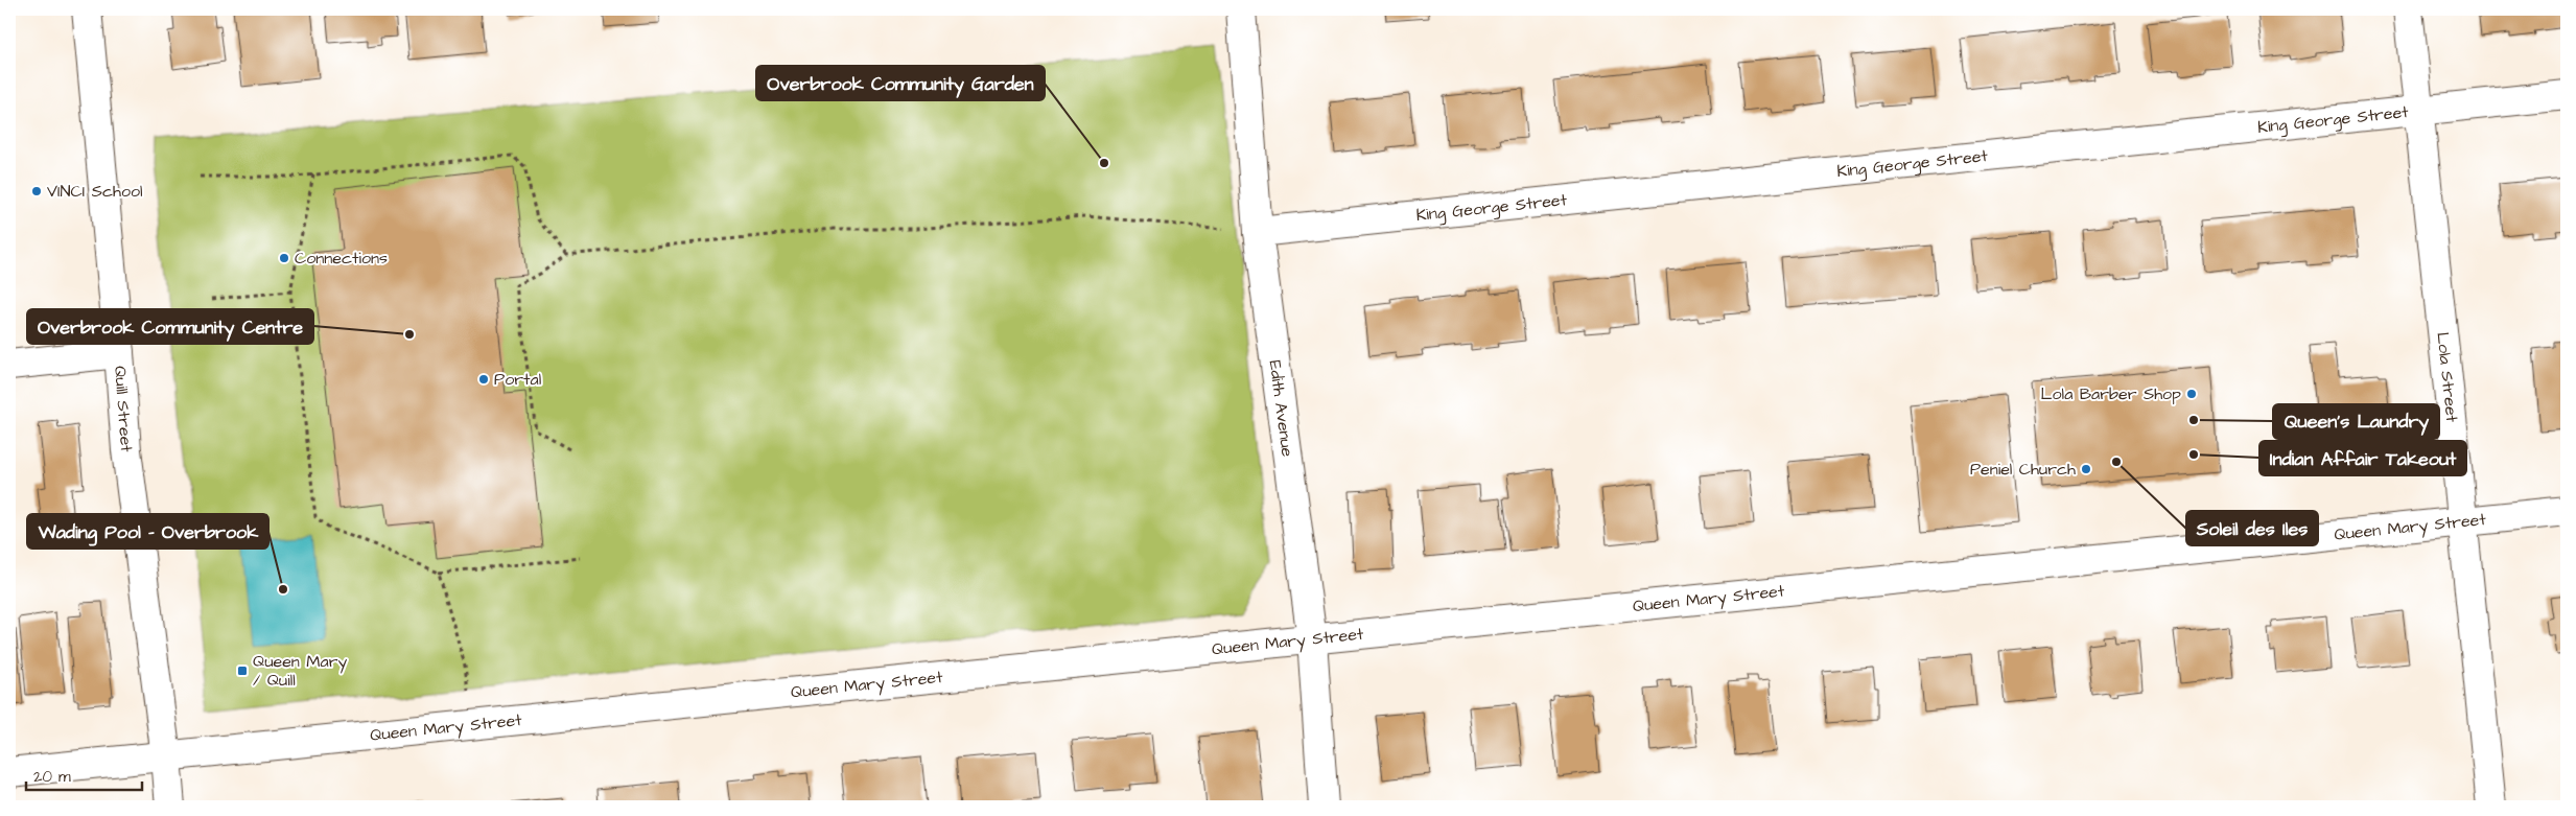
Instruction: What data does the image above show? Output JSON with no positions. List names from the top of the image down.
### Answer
{
  "streets": {
    "street": [
      "King George Street",
      "Lola Street",
      "Quill Street",
      "Edith Avenue",
      "Queen Mary Street"
    ]
  },
  "crossings": [
    ["King George Street", "Lola Street"],
    ["King George Street", "Edith Avenue"],
    ["Lola Street", "Queen Mary Street"],
    ["Quill Street", "Queen Mary Street"],
    ["Edith Avenue", "Queen Mary Street"]
  ],
  "places": {
    "other": [
      "Overbrook Community Garden",
      "VINCI School",
      "Connections",
      "Overbrook Community Centre",
      "Portal",
      "Lola Barber Shop",
      "Queen's Laundry",
      "Indian Affair Takeout",
      "Soleil des Iles",
      "Peniel Church",
      "Wading Pool - Overbrook"
    ],
    "transit": ["Queen Mary / Quill"]
  },
  "scale_bar": "20 m"
}
